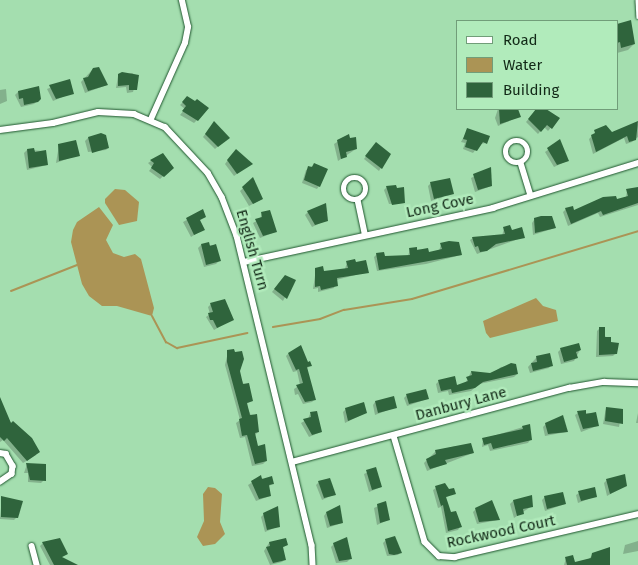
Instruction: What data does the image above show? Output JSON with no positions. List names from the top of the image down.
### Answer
{
  "streets": {
    "street": [
      "Long Cove",
      "English Turn",
      "Danbury Lane",
      "Rockwood Court"
    ]
  },
  "crossings": [
    ["Long Cove", "English Turn"],
    ["English Turn", "Danbury Lane"],
    ["Danbury Lane", "Rockwood Court"]
  ],
  "legend": ["Road", "Water", "Building"]
}
